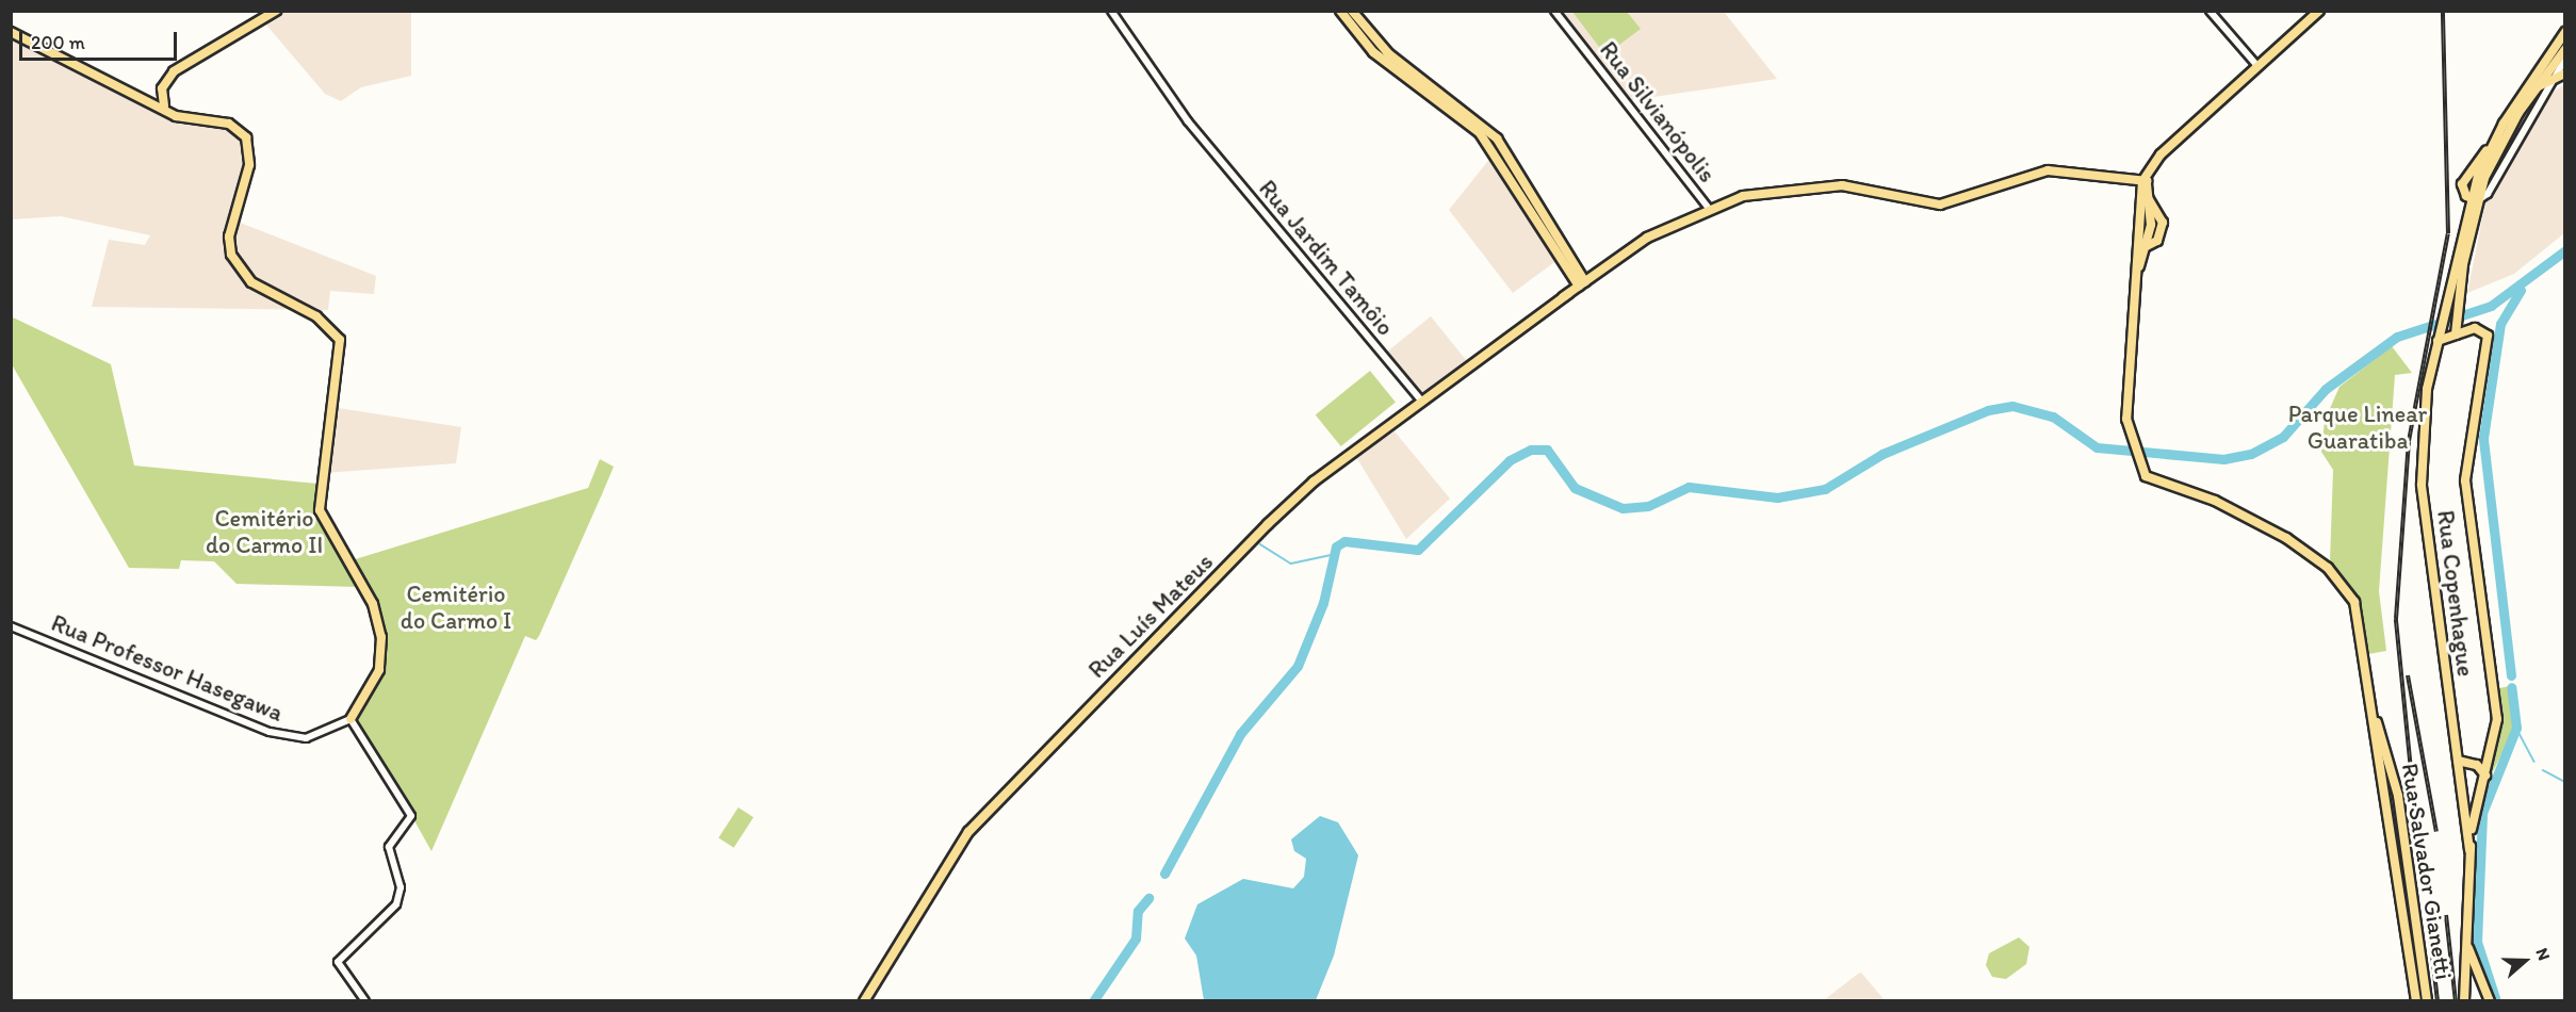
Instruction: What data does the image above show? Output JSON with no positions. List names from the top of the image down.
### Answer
{
  "streets": {
    "main road": ["Rua Copenhague", "Rua Luís Mateus", "Rua Salvador Gianetti"],
    "street": ["Rua Silvianópolis", "Rua Jardim Tamôio", "Rua Professor Hasegawa"]
  },
  "crossings": [
    ["Rua Silvianópolis", "Rua Luís Mateus"],
    ["Rua Jardim Tamôio", "Rua Luís Mateus"]
  ],
  "parks": ["Parque Linear Guaratiba", "Cemitério do Carmo II", "Cemitério do Carmo I"],
  "scale_bar": "200 m",
  "north": "right"
}
